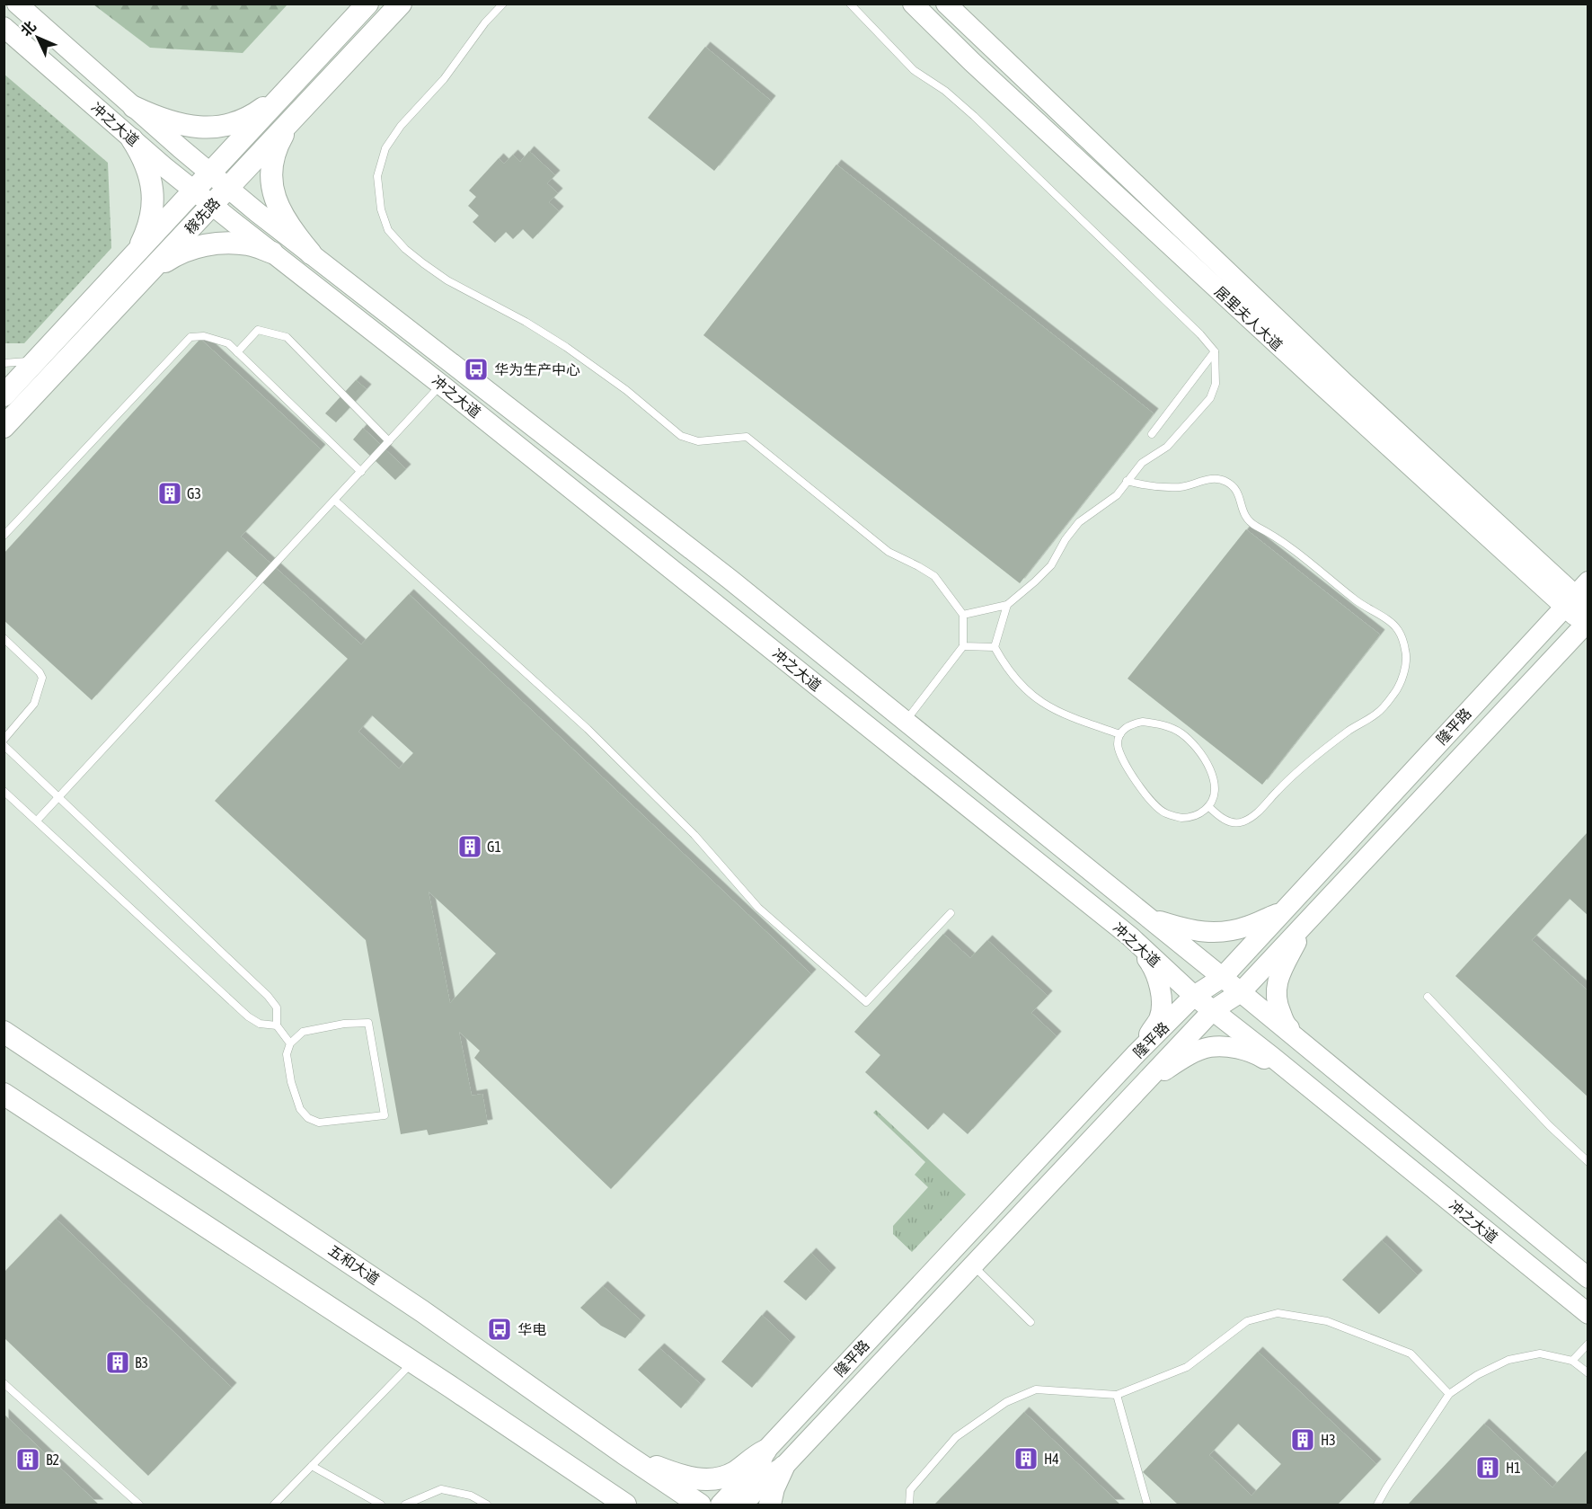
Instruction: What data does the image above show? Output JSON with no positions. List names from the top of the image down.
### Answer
{
  "streets": {
    "main road": [
      "冲之大道",
      "稼先路",
      "居里夫人大道",
      "隆平路",
      "五和大道"
    ]
  },
  "crossings": [
    ["冲之大道", "稼先路"],
    ["冲之大道", "隆平路"],
    ["居里夫人大道", "隆平路"]
  ],
  "places": {
    "bus stop": ["华为生产中心", "华电"],
    "building": [
      "G3",
      "G1",
      "B3",
      "H3",
      "H4",
      "B2",
      "H1"
    ]
  },
  "north": "top left"
}
